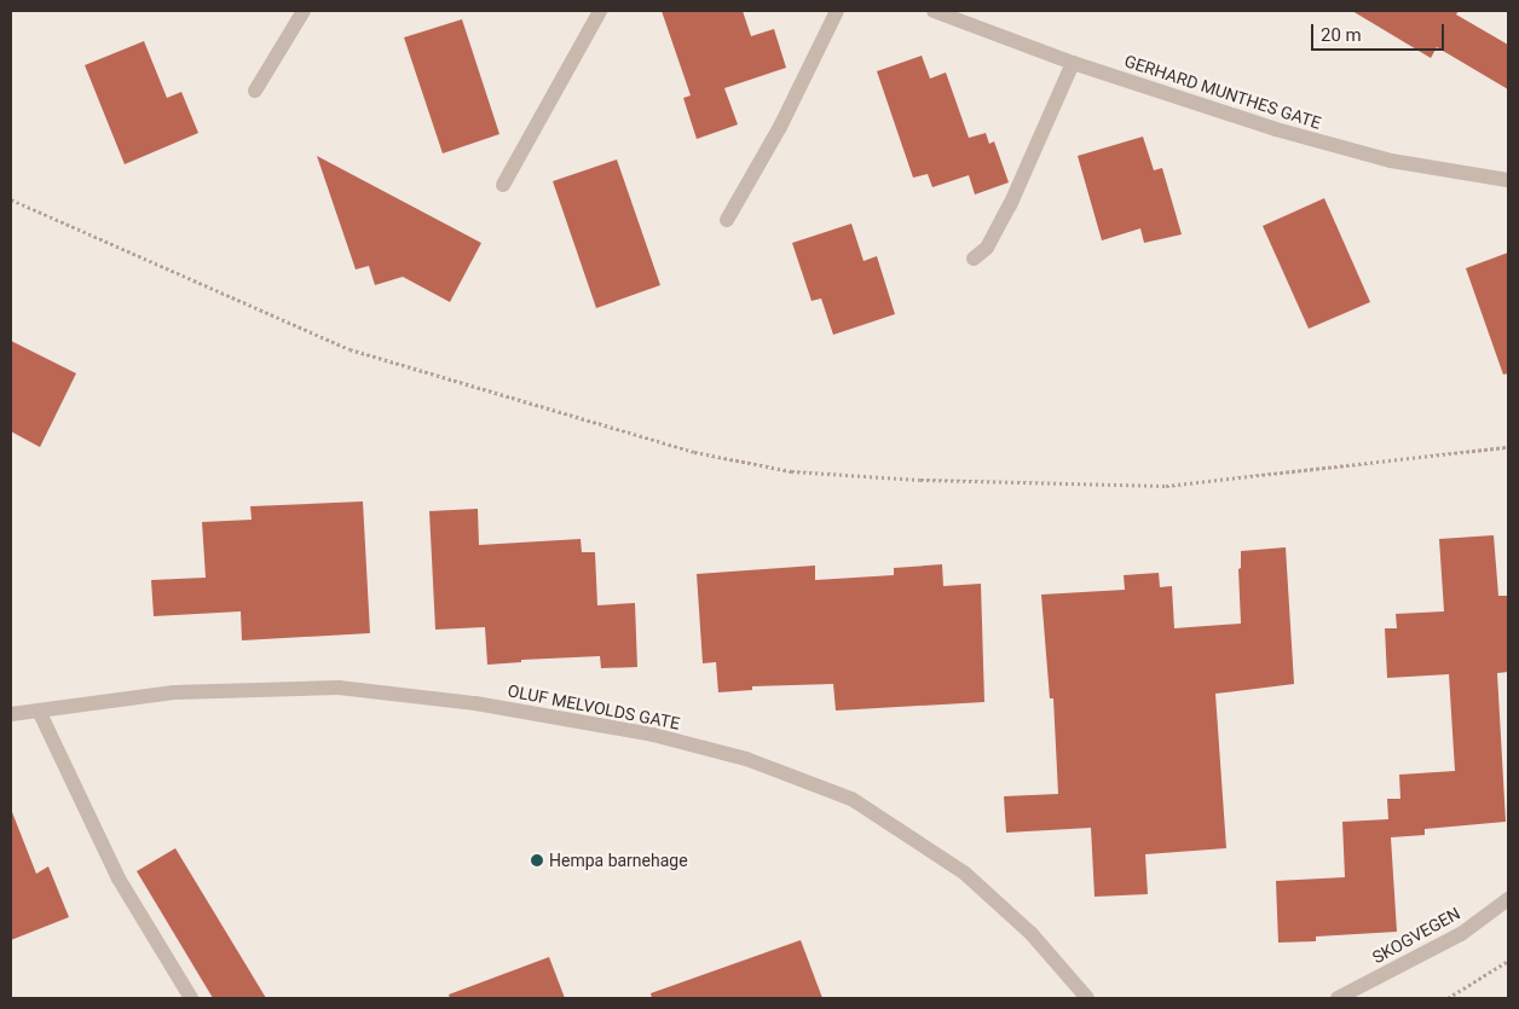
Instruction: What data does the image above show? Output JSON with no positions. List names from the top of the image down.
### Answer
{
  "streets": {
    "street": ["GERHARD MUNTHES GATE", "OLUF MELVOLDS GATE", "SKOGVEGEN"]
  },
  "places": ["Hempa barnehage"],
  "scale_bar": "20 m"
}
